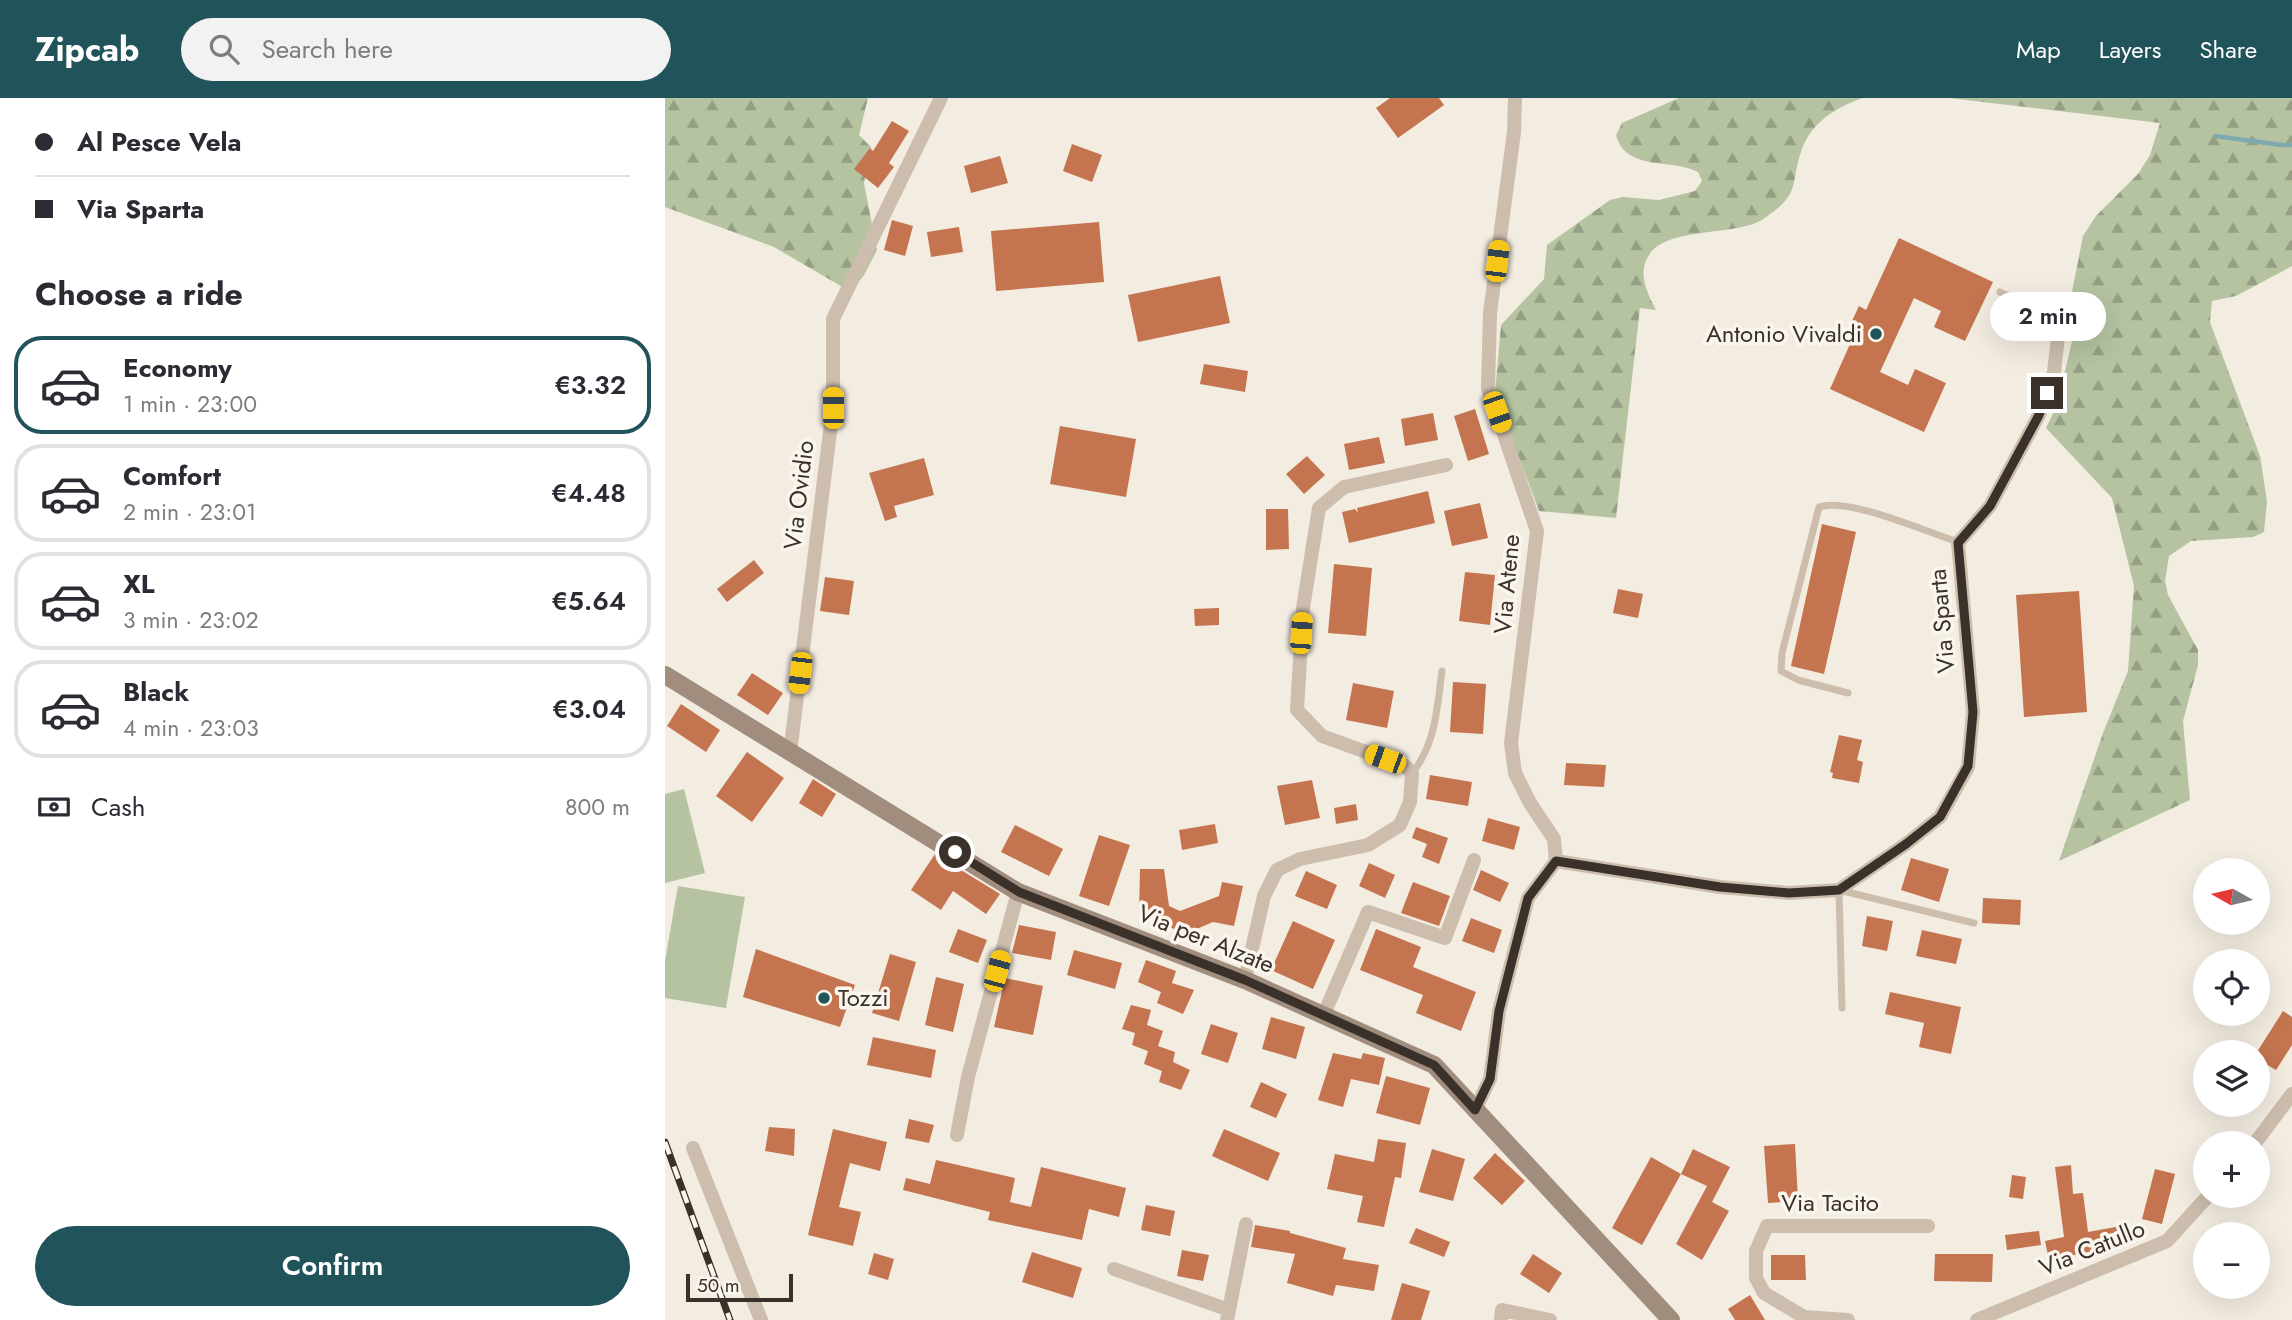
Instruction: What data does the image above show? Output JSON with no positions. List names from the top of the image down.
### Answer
{
  "streets": {
    "street": [
      "Via Ovidio",
      "Via Atene",
      "Via Sparta",
      "Via per Alzate",
      "Via Tacito",
      "Via Catullo"
    ]
  },
  "crossings": [
    ["Via Ovidio", "Via per Alzate"]
  ],
  "places": ["Antonio Vivaldi", "Tozzi"],
  "scale_bar": "50 m",
  "north": "left",
  "page": {
    "header": "Zipcab",
    "search": "Search here",
    "nav": ["Map", "Layers", "Share"],
    "banner": ["Al Pesce Vela", "Via Sparta"],
    "heading": "Choose a ride",
    "bubble": "2 min",
    "list": [
      {
        "name": "Economy",
        "note": "1 min · 23:00",
        "value": "€3.32"
      },
      {
        "name": "Comfort",
        "note": "2 min · 23:01",
        "value": "€4.48"
      },
      {
        "name": "XL",
        "note": "3 min · 23:02",
        "value": "€5.64"
      },
      {
        "name": "Black",
        "note": "4 min · 23:03",
        "value": "€3.04"
      }
    ],
    "pay": ["Cash", "800 m"],
    "map_buttons": ["+", "−"],
    "buttons": "Confirm",
    "scale": "50 m"
  }
}
